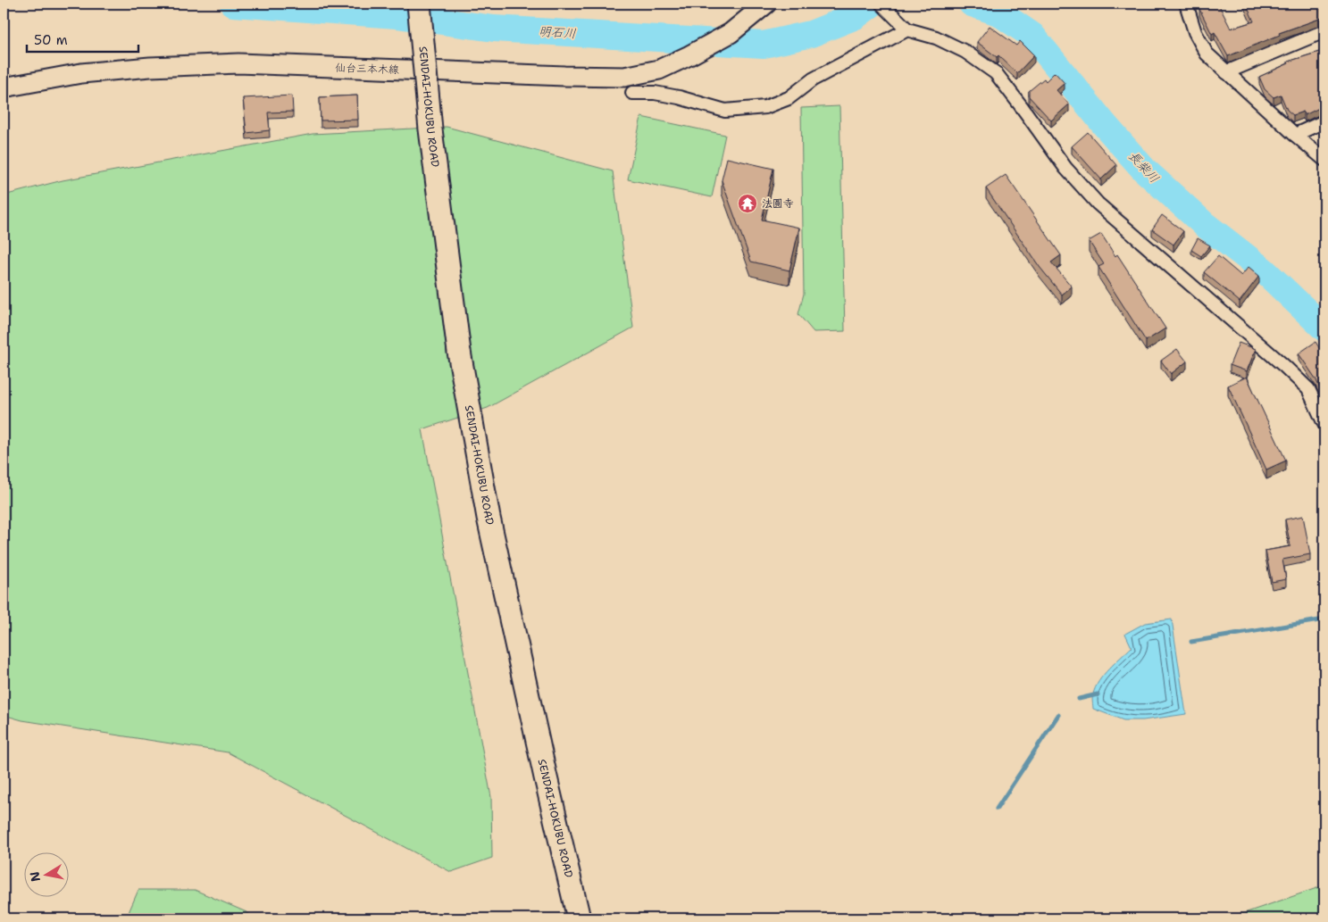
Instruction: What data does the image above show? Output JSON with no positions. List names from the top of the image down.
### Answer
{
  "streets": {
    "highway": ["SENDAI-HOKUBU ROAD"],
    "main road": ["仙台三本木線"]
  },
  "water": ["明石川", "長柴川"],
  "places": {
    "temple": ["法圓寺"]
  },
  "scale_bar": "50 m",
  "north": "left"
}
